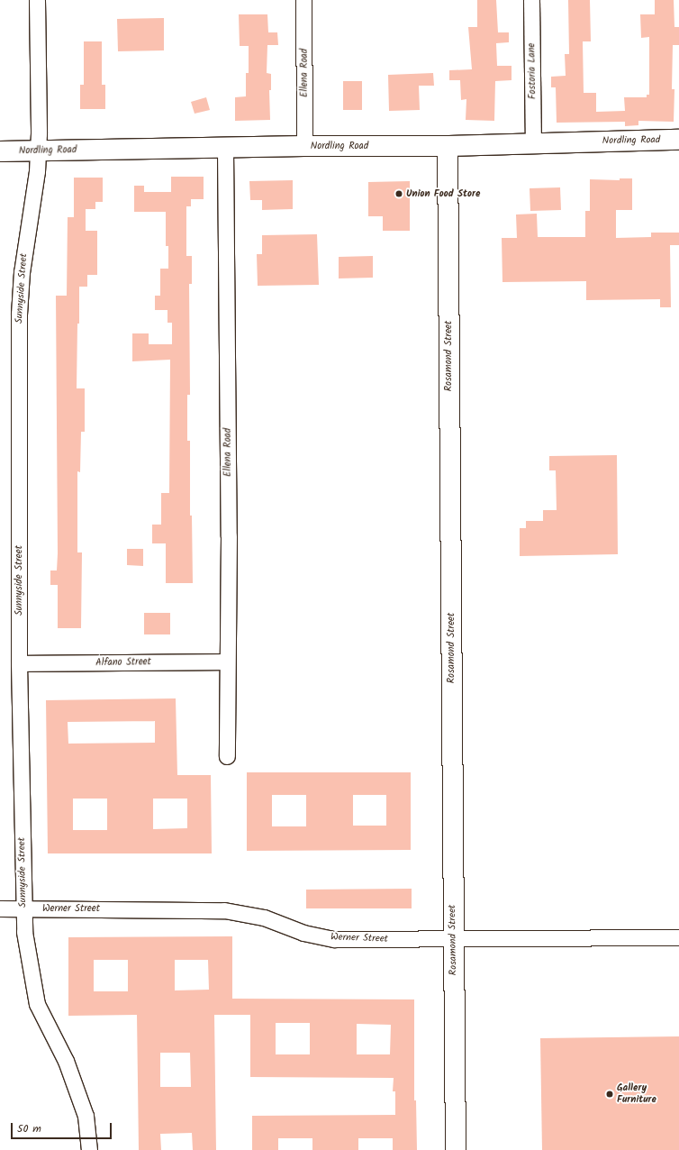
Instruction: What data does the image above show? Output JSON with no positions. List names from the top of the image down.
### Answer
{
  "streets": {
    "street": [
      "Fostoria Lane",
      "Ellena Road",
      "Nordling Road",
      "Sunnyside Street",
      "Rosamond Street",
      "Alfano Street",
      "Werner Street"
    ]
  },
  "crossings": [
    ["Fostoria Lane", "Nordling Road"],
    ["Ellena Road", "Nordling Road"],
    ["Ellena Road", "Alfano Street"],
    ["Nordling Road", "Sunnyside Street"],
    ["Nordling Road", "Rosamond Street"],
    ["Sunnyside Street", "Alfano Street"],
    ["Sunnyside Street", "Werner Street"],
    ["Rosamond Street", "Werner Street"]
  ],
  "places": ["Union Food Store", "Gallery Furniture"],
  "scale_bar": "50 m"
}
